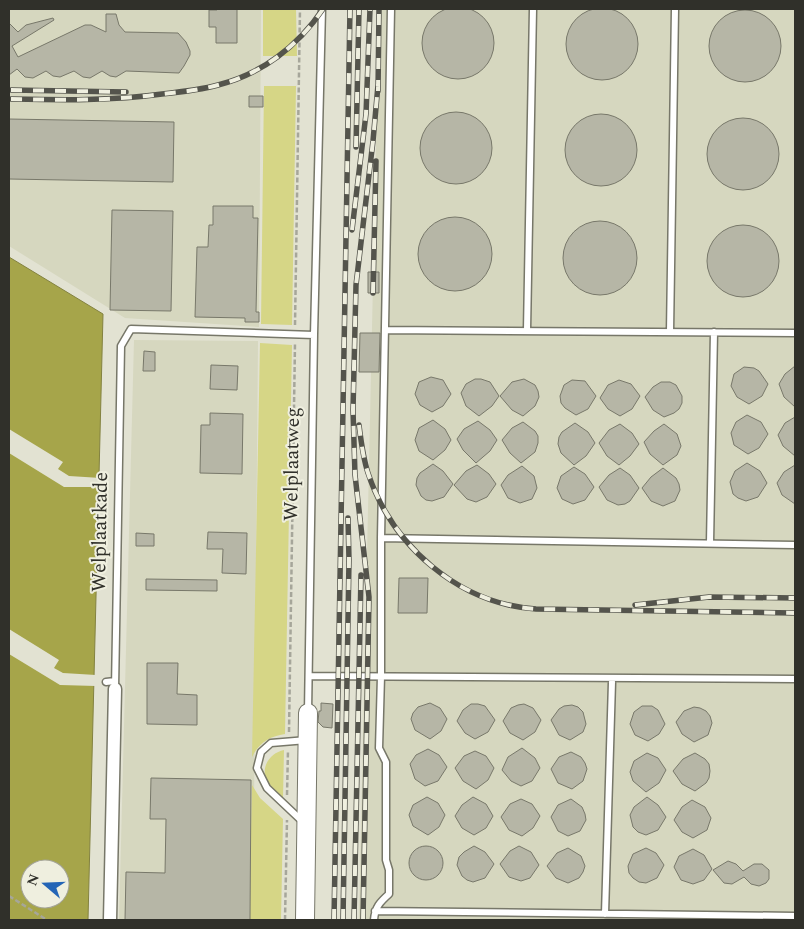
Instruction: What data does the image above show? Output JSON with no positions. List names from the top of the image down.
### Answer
{
  "streets": {
    "street": ["Welplaatweg", "Welplaatkade"]
  },
  "crossings": [
    ["Welplaatweg", "Welplaatkade"]
  ],
  "north": "left"
}
